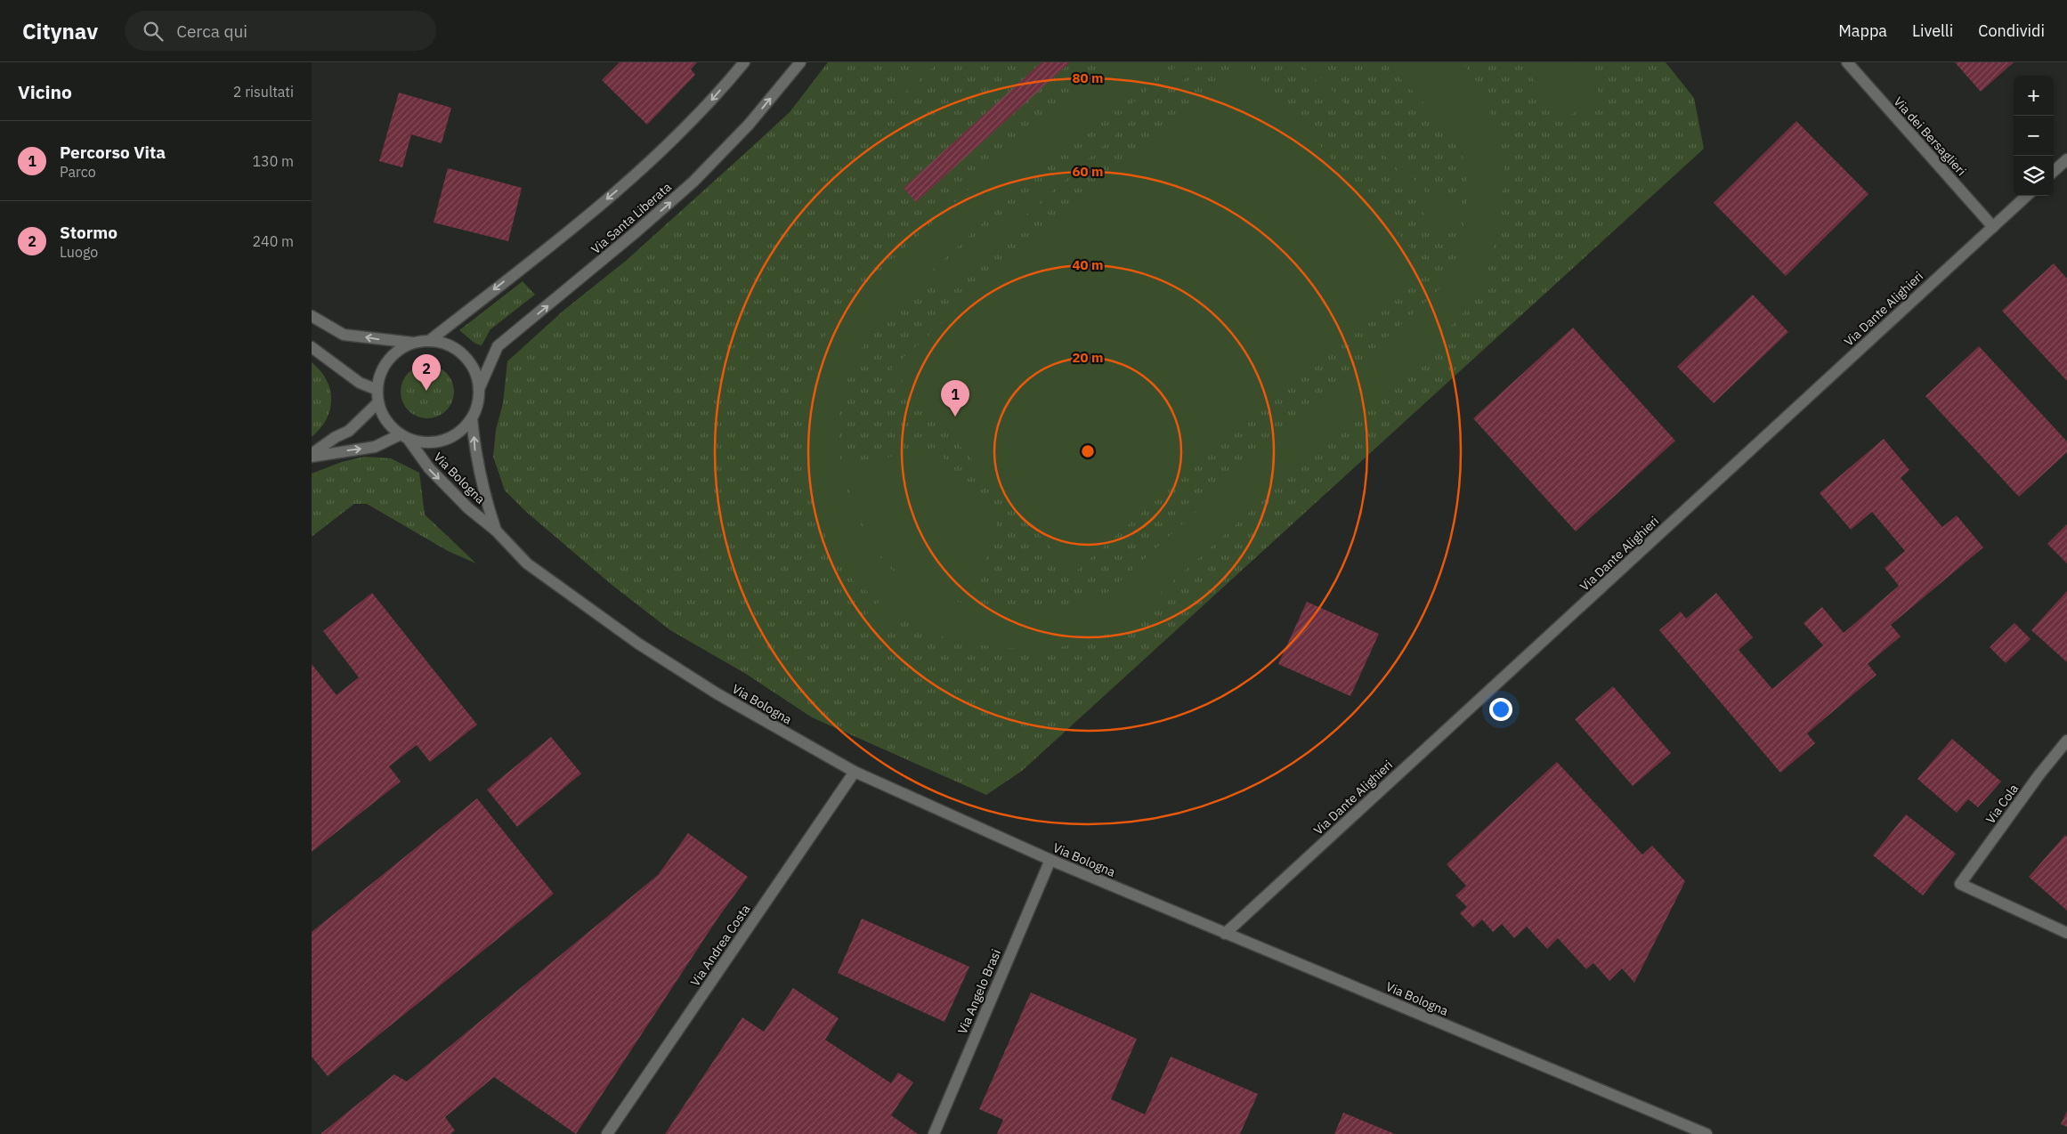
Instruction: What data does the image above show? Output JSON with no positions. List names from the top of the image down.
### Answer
{
  "streets": {
    "street": [
      "Via dei Bersaglieri",
      "Via Santa Liberata",
      "Via Dante Alighieri",
      "Via Bologna",
      "Via Cola",
      "Via Andrea Costa",
      "Via Angelo Brasi"
    ]
  },
  "crossings": [
    ["Via dei Bersaglieri", "Via Dante Alighieri"],
    ["Via Santa Liberata", "Via Bologna"],
    ["Via Dante Alighieri", "Via Bologna"],
    ["Via Bologna", "Via Andrea Costa"],
    ["Via Bologna", "Via Angelo Brasi"]
  ],
  "page": {
    "header": "Citynav",
    "search": "Cerca qui",
    "nav": ["Mappa", "Livelli", "Condividi"],
    "heading": ["Vicino", "2 risultati"],
    "map_buttons": ["+", "−"],
    "list": [
      {
        "mark": "1",
        "name": "Percorso Vita",
        "note": "Parco",
        "value": "130 m"
      },
      {
        "mark": "2",
        "name": "Stormo",
        "note": "Luogo",
        "value": "240 m"
      }
    ],
    "pins": ["2", "1"]
  },
  "rings": [
    "80 m",
    "60 m",
    "40 m",
    "20 m"
  ]
}
